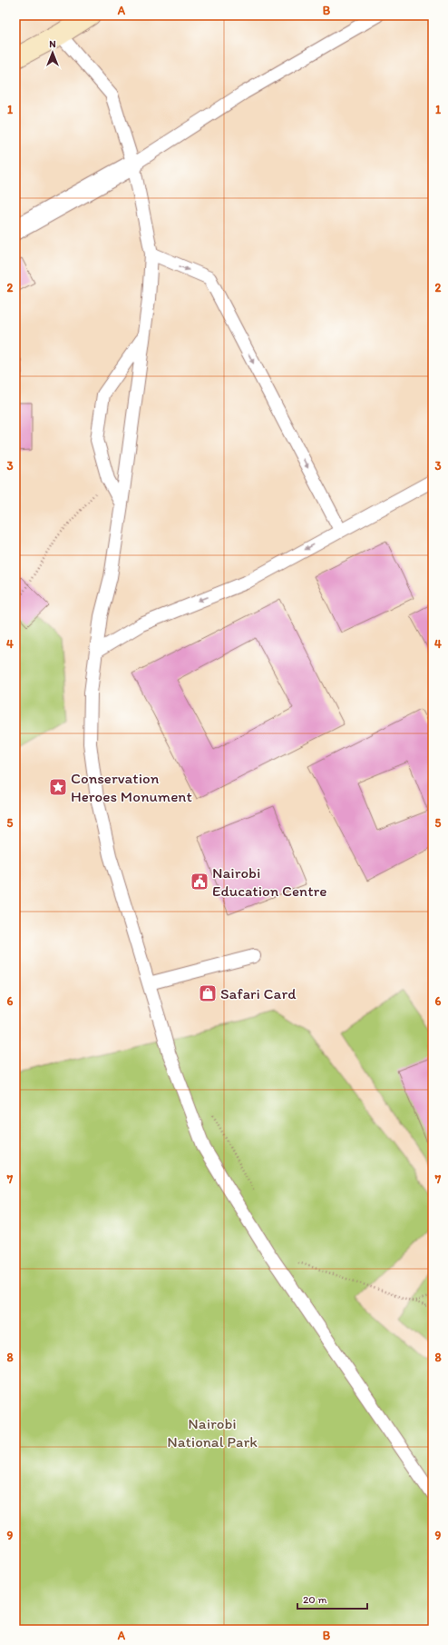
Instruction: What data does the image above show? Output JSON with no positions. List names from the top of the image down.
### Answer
{
  "parks": ["Nairobi National Park"],
  "places": {
    "place": ["Conservation Heroes Monument"],
    "public building": ["Nairobi Education Centre"],
    "shop": ["Safari Card"]
  },
  "scale_bar": "20 m",
  "north": "top",
  "grid": {
    "columns": ["A", "B"],
    "rows": [
      "1",
      "2",
      "3",
      "4",
      "5",
      "6",
      "7",
      "8",
      "9"
    ]
  }
}
